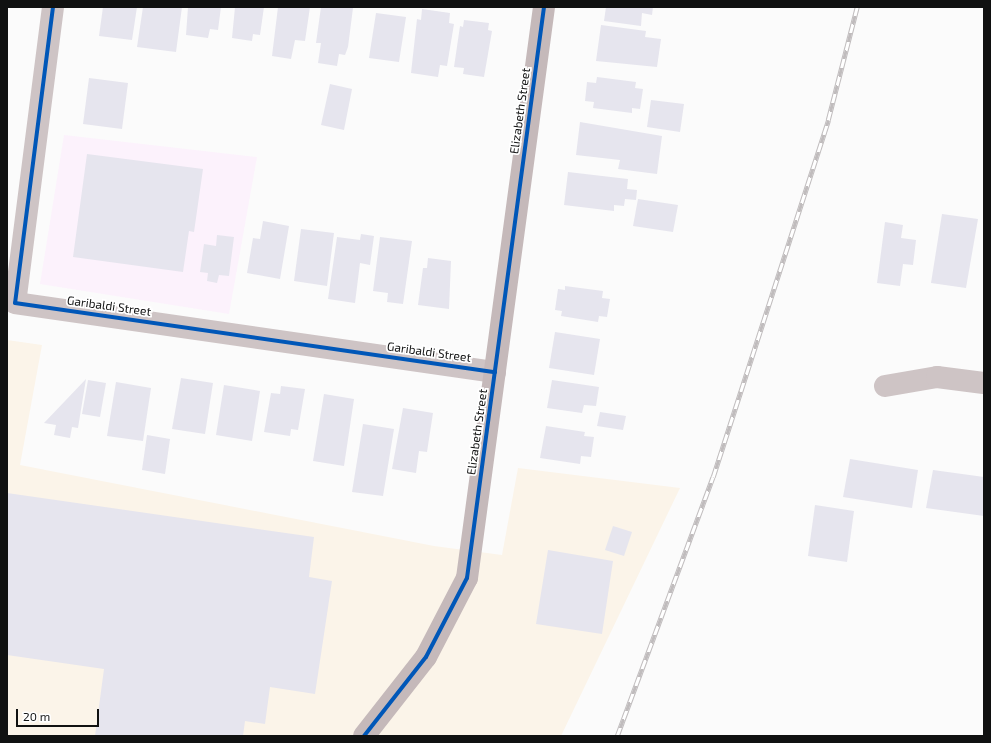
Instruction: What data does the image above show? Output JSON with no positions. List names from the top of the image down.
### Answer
{
  "streets": {
    "main road": ["Elizabeth Street"],
    "street": ["Garibaldi Street"]
  },
  "crossings": [
    ["Elizabeth Street", "Garibaldi Street"]
  ],
  "scale_bar": "20 m"
}
